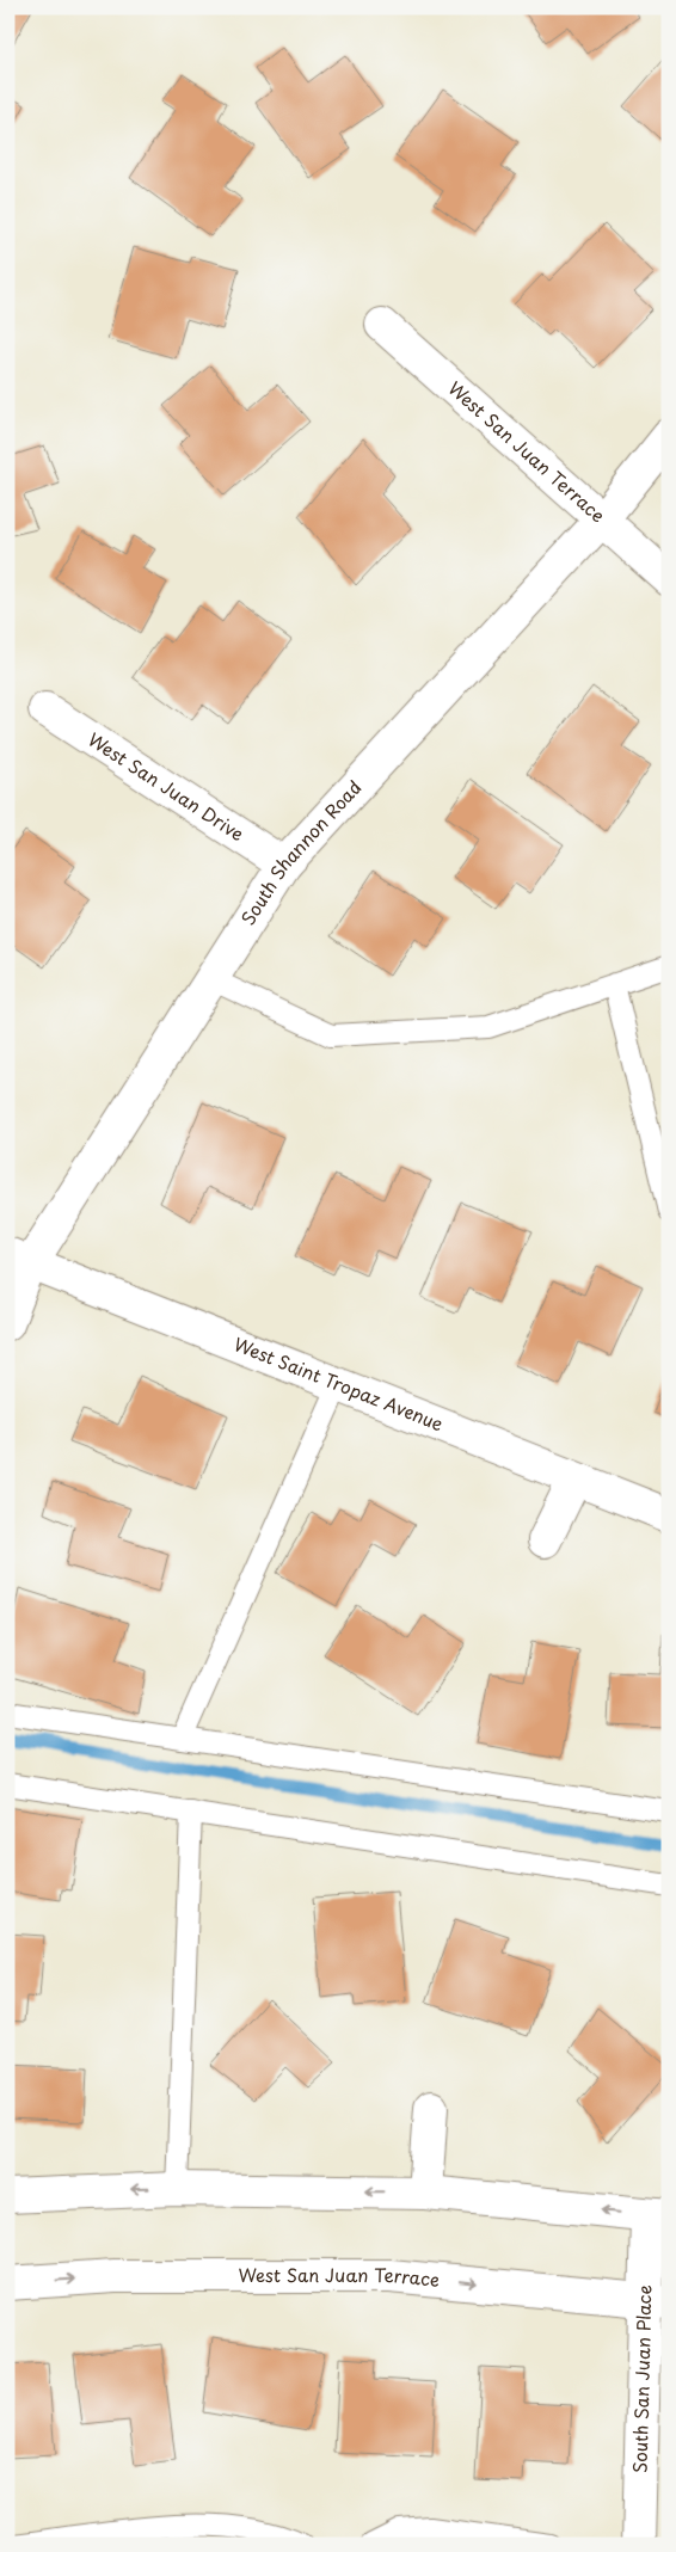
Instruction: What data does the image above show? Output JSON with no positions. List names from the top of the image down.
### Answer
{
  "streets": {
    "street": [
      "West San Juan Terrace",
      "West San Juan Drive",
      "South Shannon Road",
      "West Saint Tropaz Avenue",
      "South San Juan Place"
    ]
  },
  "crossings": [
    ["West San Juan Terrace", "South Shannon Road"],
    ["West San Juan Terrace", "South San Juan Place"],
    ["West San Juan Drive", "South Shannon Road"],
    ["South Shannon Road", "West Saint Tropaz Avenue"]
  ]
}
